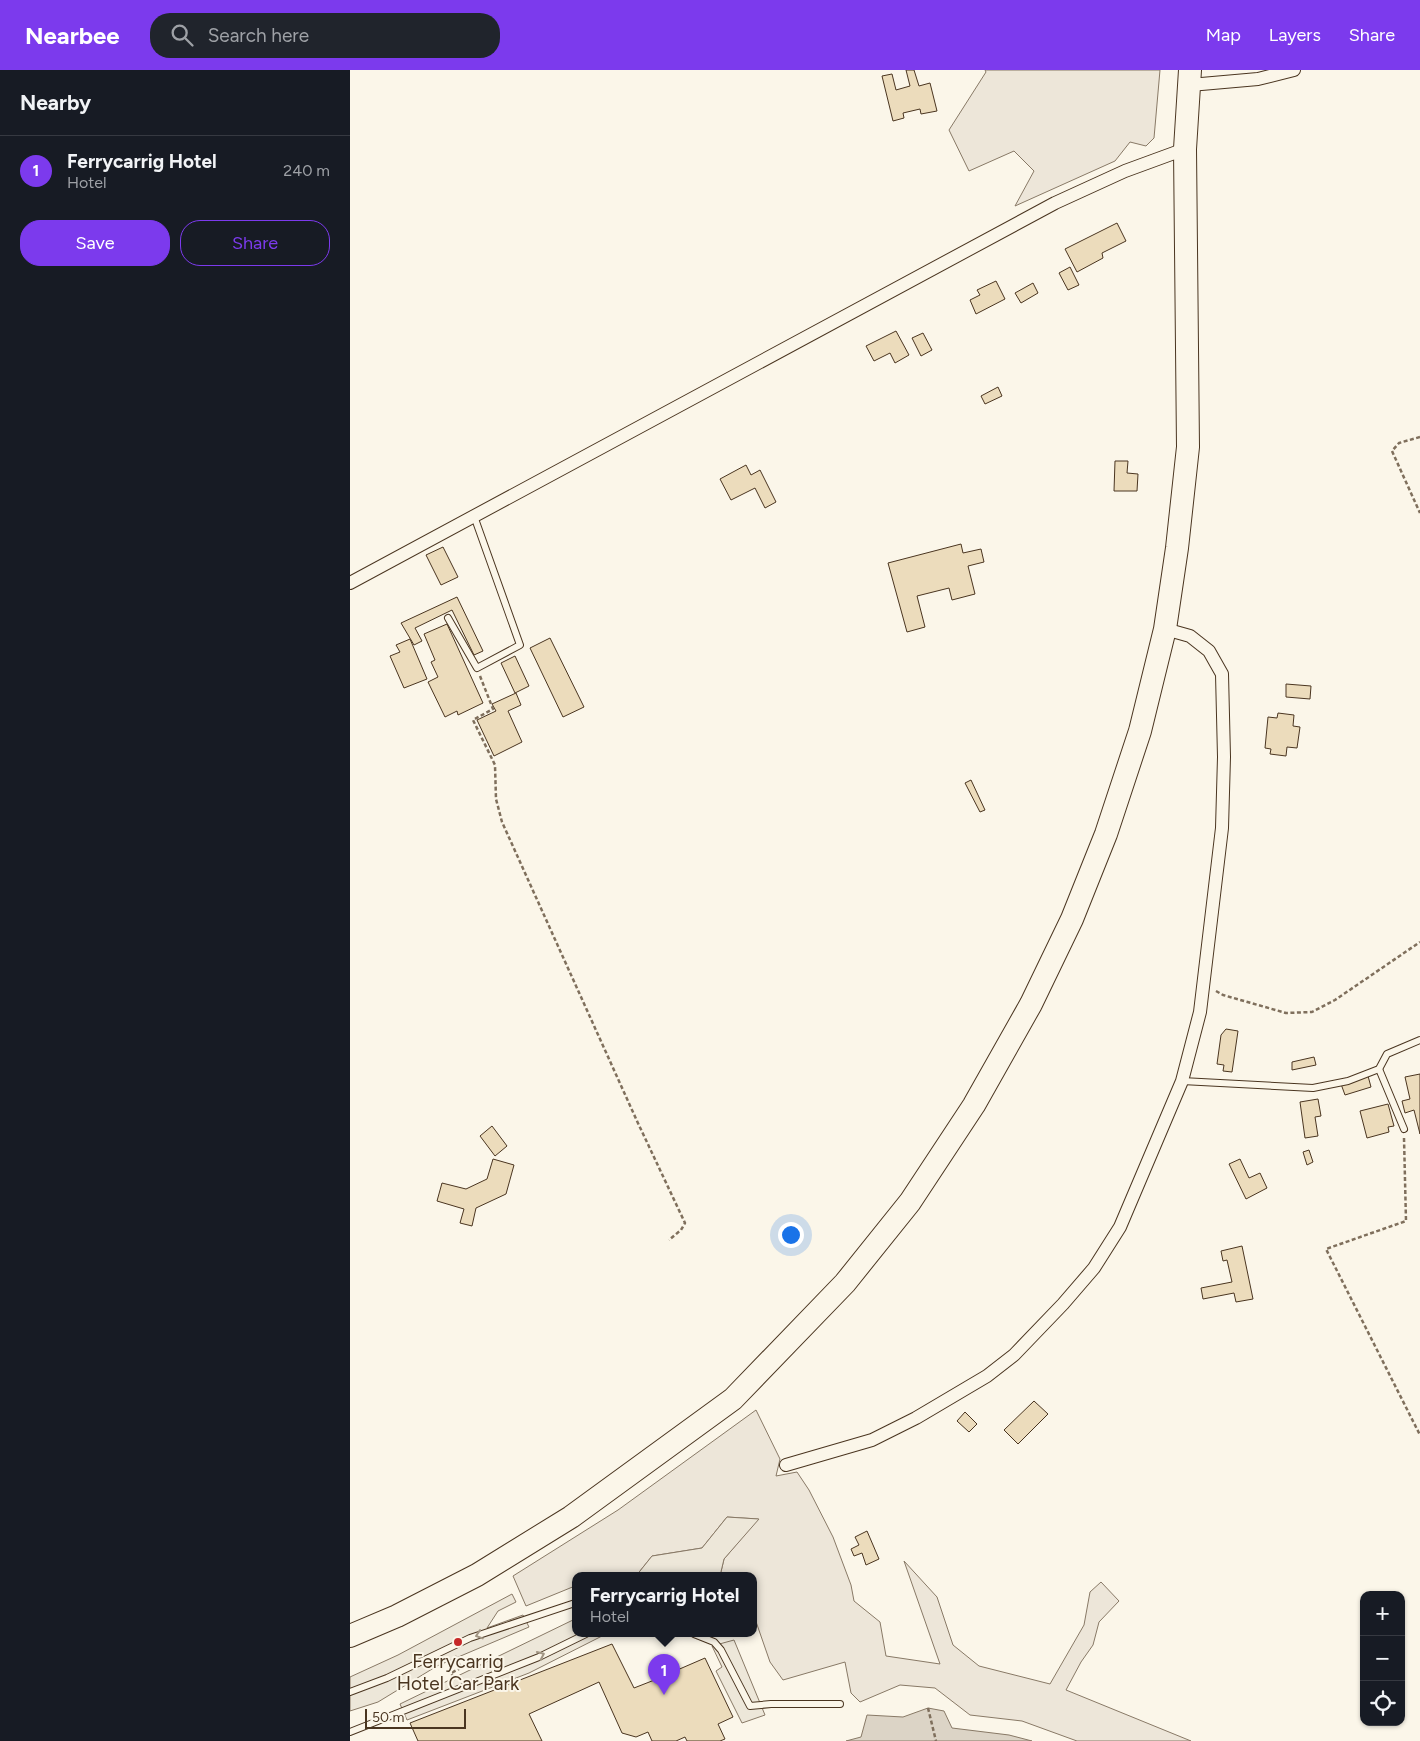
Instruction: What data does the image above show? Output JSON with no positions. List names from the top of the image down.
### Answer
{
  "places": ["Ferrycarrig Hotel Car Park"],
  "scale_bar": "50 m",
  "page": {
    "header": "Nearbee",
    "search": "Search here",
    "nav": ["Map", "Layers", "Share"],
    "heading": "Nearby",
    "list": [
      {
        "mark": "1",
        "name": "Ferrycarrig Hotel",
        "note": "Hotel",
        "value": "240 m"
      }
    ],
    "buttons": ["Save", "Share"],
    "popup": ["Ferrycarrig Hotel", "Hotel"],
    "map_buttons": ["+", "−"],
    "pins": "1",
    "scale": "50 m"
  }
}
